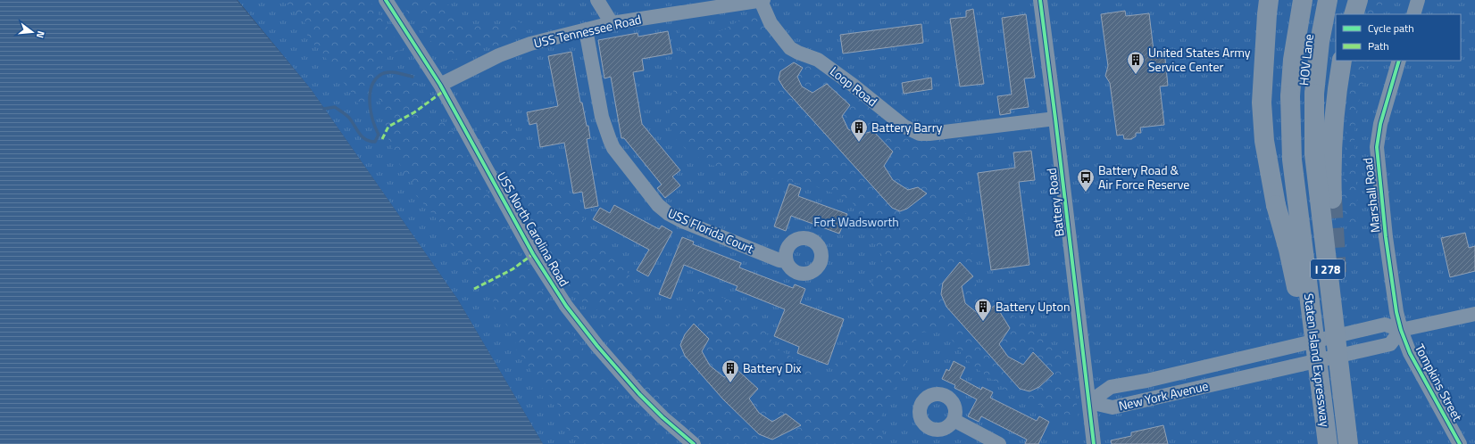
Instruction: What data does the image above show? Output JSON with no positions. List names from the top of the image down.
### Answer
{
  "streets": {
    "highway": ["HOV Lane", "I 278", "Staten Island Expressway"],
    "street": [
      "USS Tennessee Road",
      "Loop Road",
      "Marshall Road",
      "Battery Road",
      "USS North Carolina Road",
      "USS Florida Court",
      "Tompkins Street",
      "New York Avenue"
    ]
  },
  "crossings": [
    ["USS Tennessee Road", "Loop Road"],
    ["USS Tennessee Road", "USS North Carolina Road"],
    ["USS Tennessee Road", "USS Florida Court"],
    ["HOV Lane", "I 278"],
    ["HOV Lane", "Staten Island Expressway"],
    ["Loop Road", "Battery Road"],
    ["Marshall Road", "Tompkins Street"],
    ["Marshall Road", "New York Avenue"],
    ["Battery Road", "New York Avenue"],
    ["I 278", "Staten Island Expressway"],
    ["Tompkins Street", "New York Avenue"]
  ],
  "parks": ["Fort Wadsworth"],
  "places": {
    "building": [
      "United States Army Service Center",
      "Battery Barry",
      "Battery Upton",
      "Battery Dix"
    ],
    "bus stop": ["Battery Road & Air Force Reserve"]
  },
  "legend": ["Cycle path", "Path"],
  "north": "right"
}
